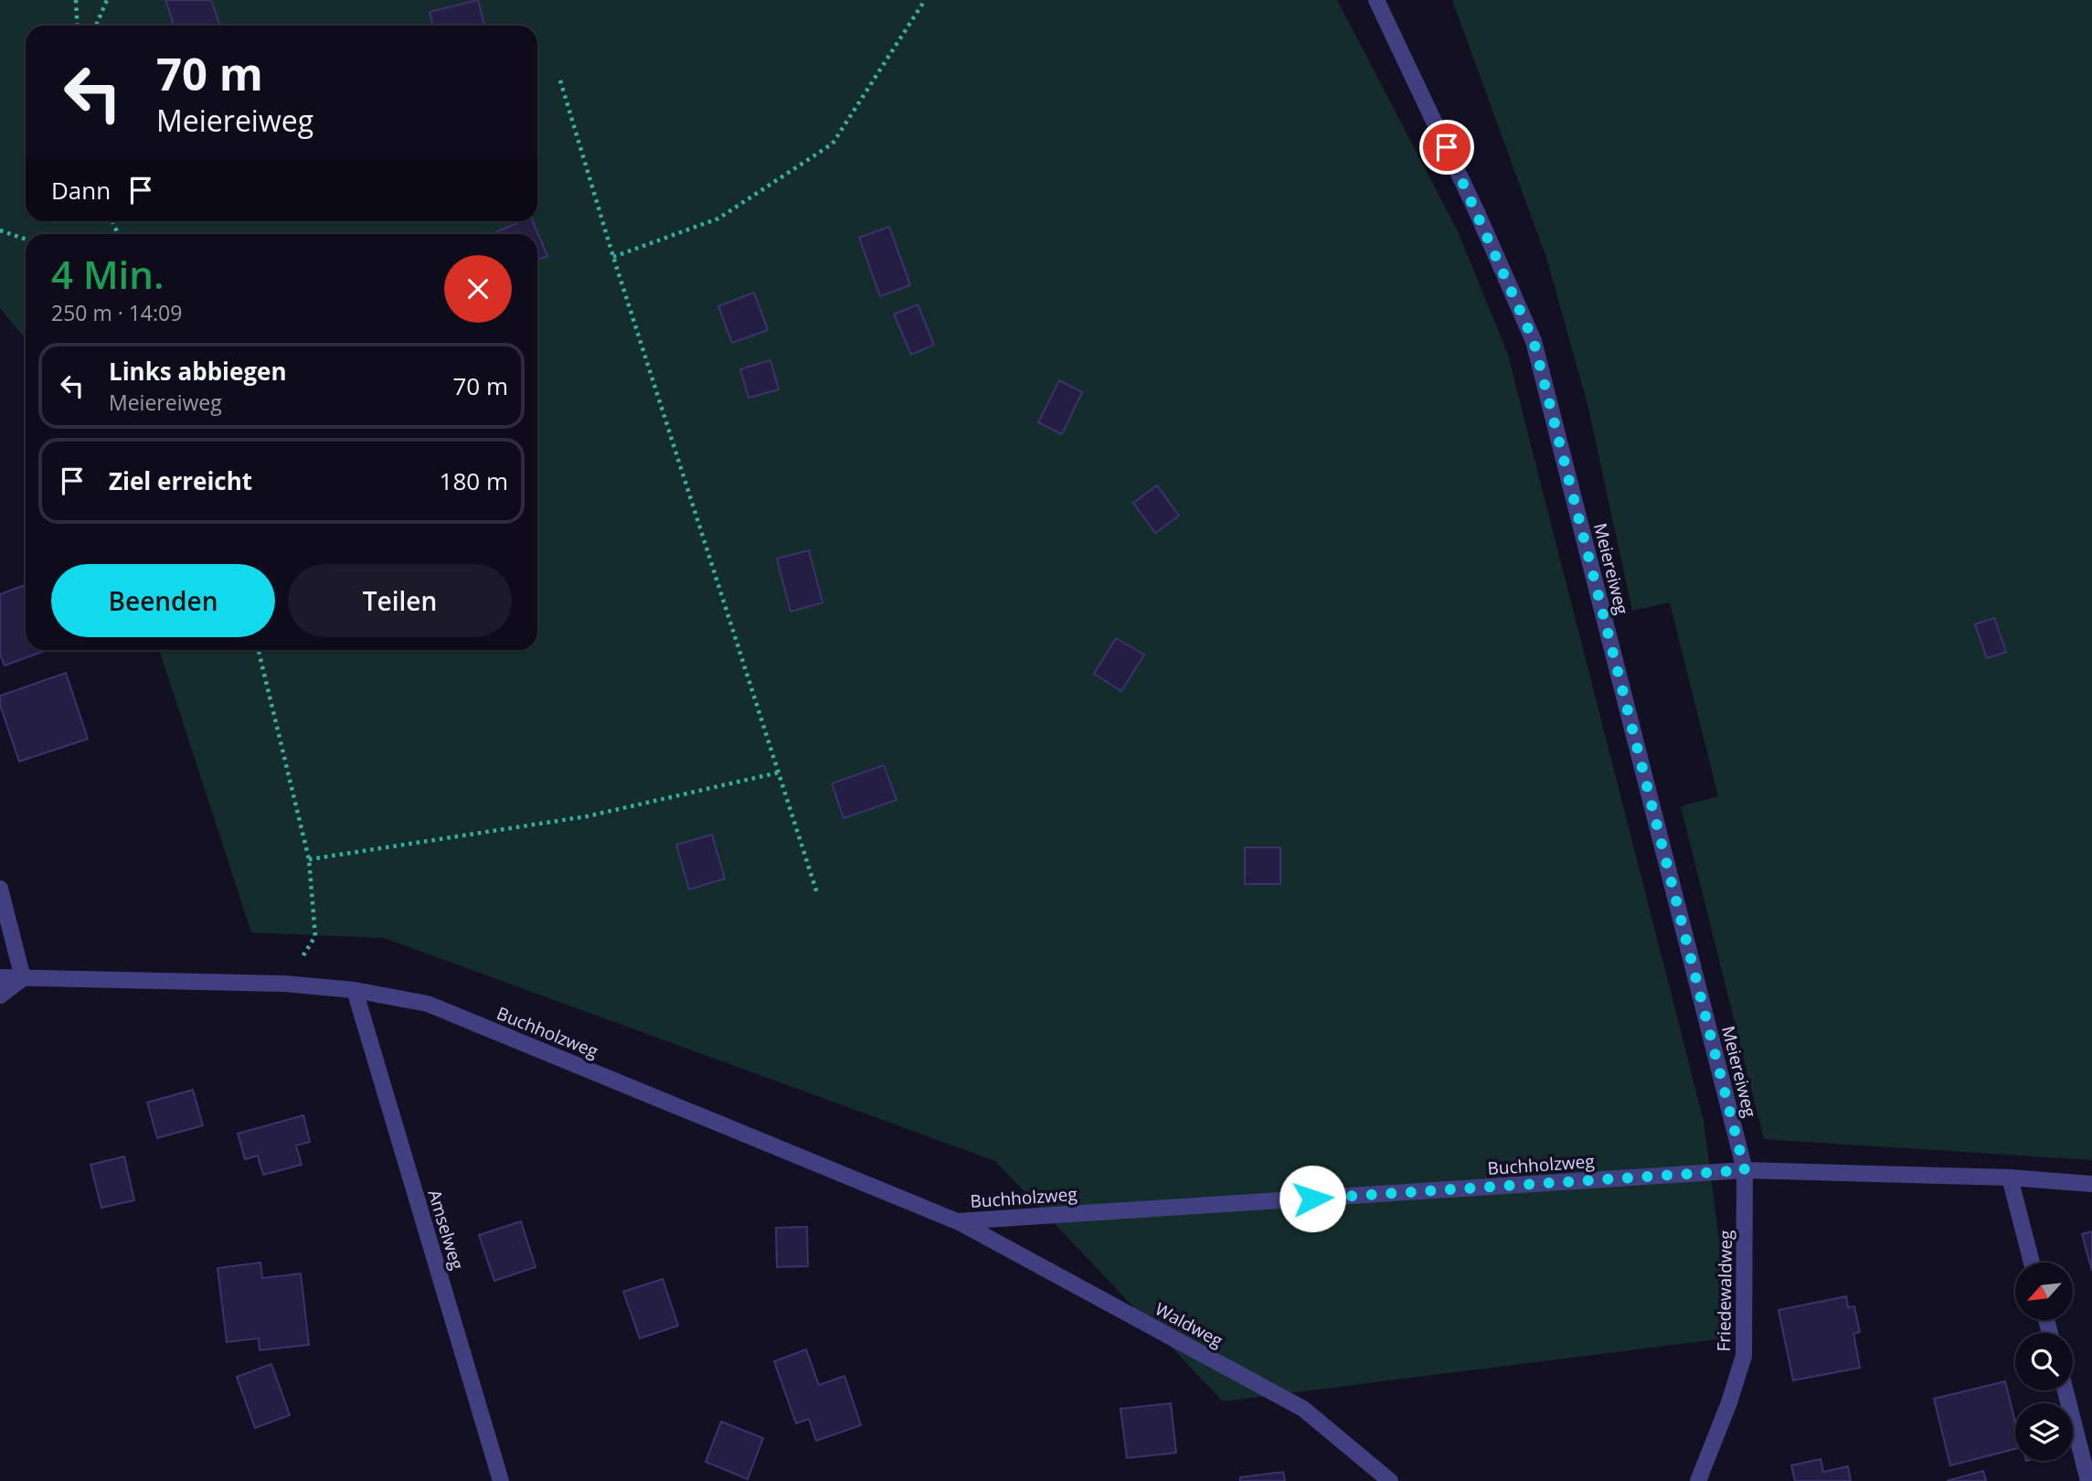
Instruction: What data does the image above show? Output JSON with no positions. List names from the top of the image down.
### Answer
{
  "streets": {
    "street": [
      "Meiereiweg",
      "Buchholzweg",
      "Amselweg",
      "Friedewaldweg",
      "Waldweg"
    ]
  },
  "crossings": [
    ["Meiereiweg", "Buchholzweg"],
    ["Meiereiweg", "Friedewaldweg"],
    ["Buchholzweg", "Amselweg"],
    ["Buchholzweg", "Friedewaldweg"],
    ["Buchholzweg", "Waldweg"]
  ],
  "north": "bottom left",
  "page": {
    "turn": ["70 m", "Meiereiweg"],
    "then": "Dann",
    "heading": ["4 Min.", "250 m · 14:09"],
    "list": [
      {
        "name": "Links abbiegen",
        "note": "Meiereiweg",
        "value": "70 m"
      },
      {
        "name": "Ziel erreicht",
        "value": "180 m"
      }
    ],
    "buttons": ["Beenden", "Teilen"]
  }
}
